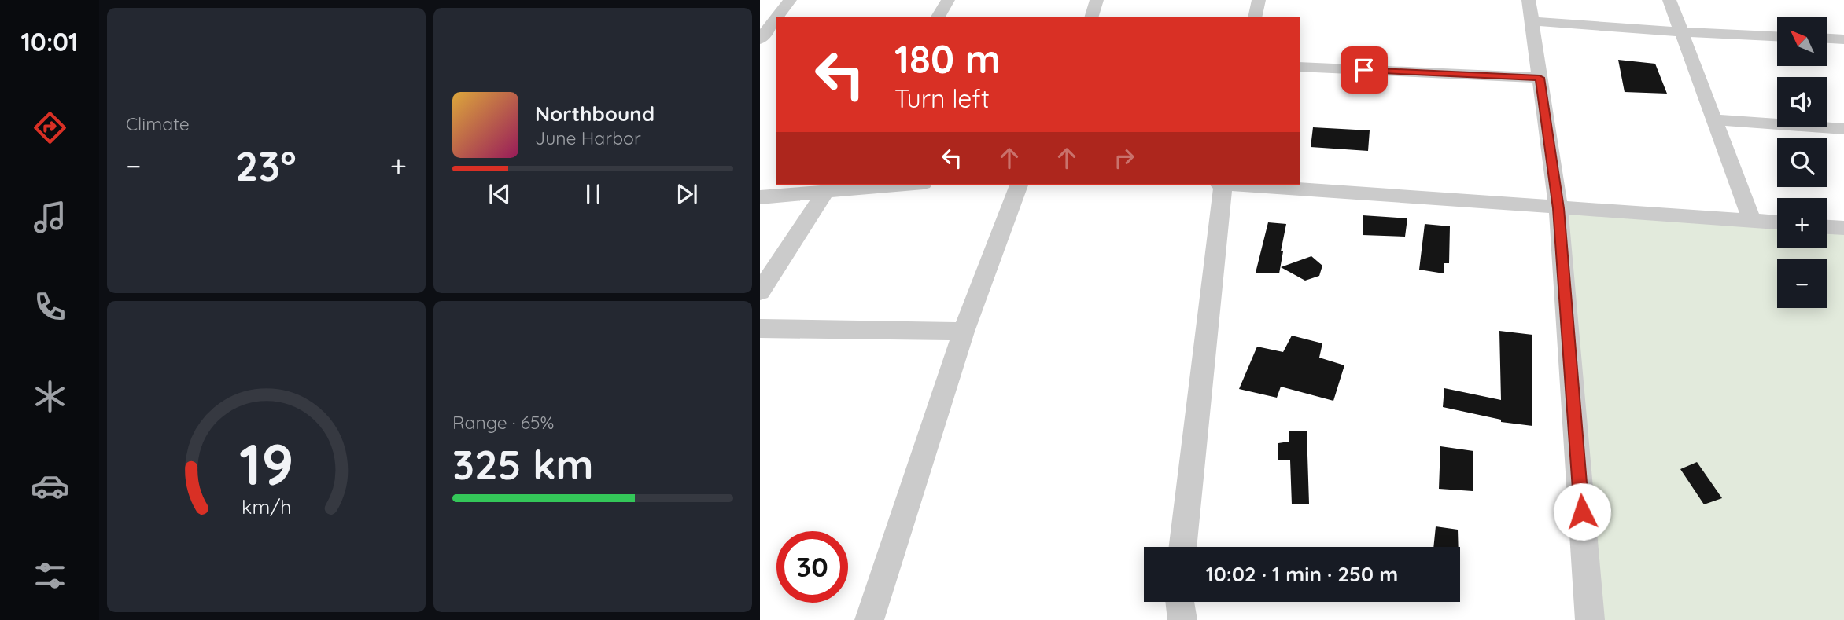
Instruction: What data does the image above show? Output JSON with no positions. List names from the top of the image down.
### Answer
{
  "north": "top left",
  "page": {
    "tabs": "10:01",
    "tile": [
      "Climate",
      ["Range · 65%", "325 km"]
    ],
    "map_buttons": ["+", "−"],
    "turn": ["180 m", "Turn left"],
    "song": ["Northbound", "June Harbor"],
    "heat": ["−", "23°", "+"],
    "limit": "30",
    "trip": "10:02 · 1 min · 250 m",
    "gauge": ["19", "km/h"]
  }
}
